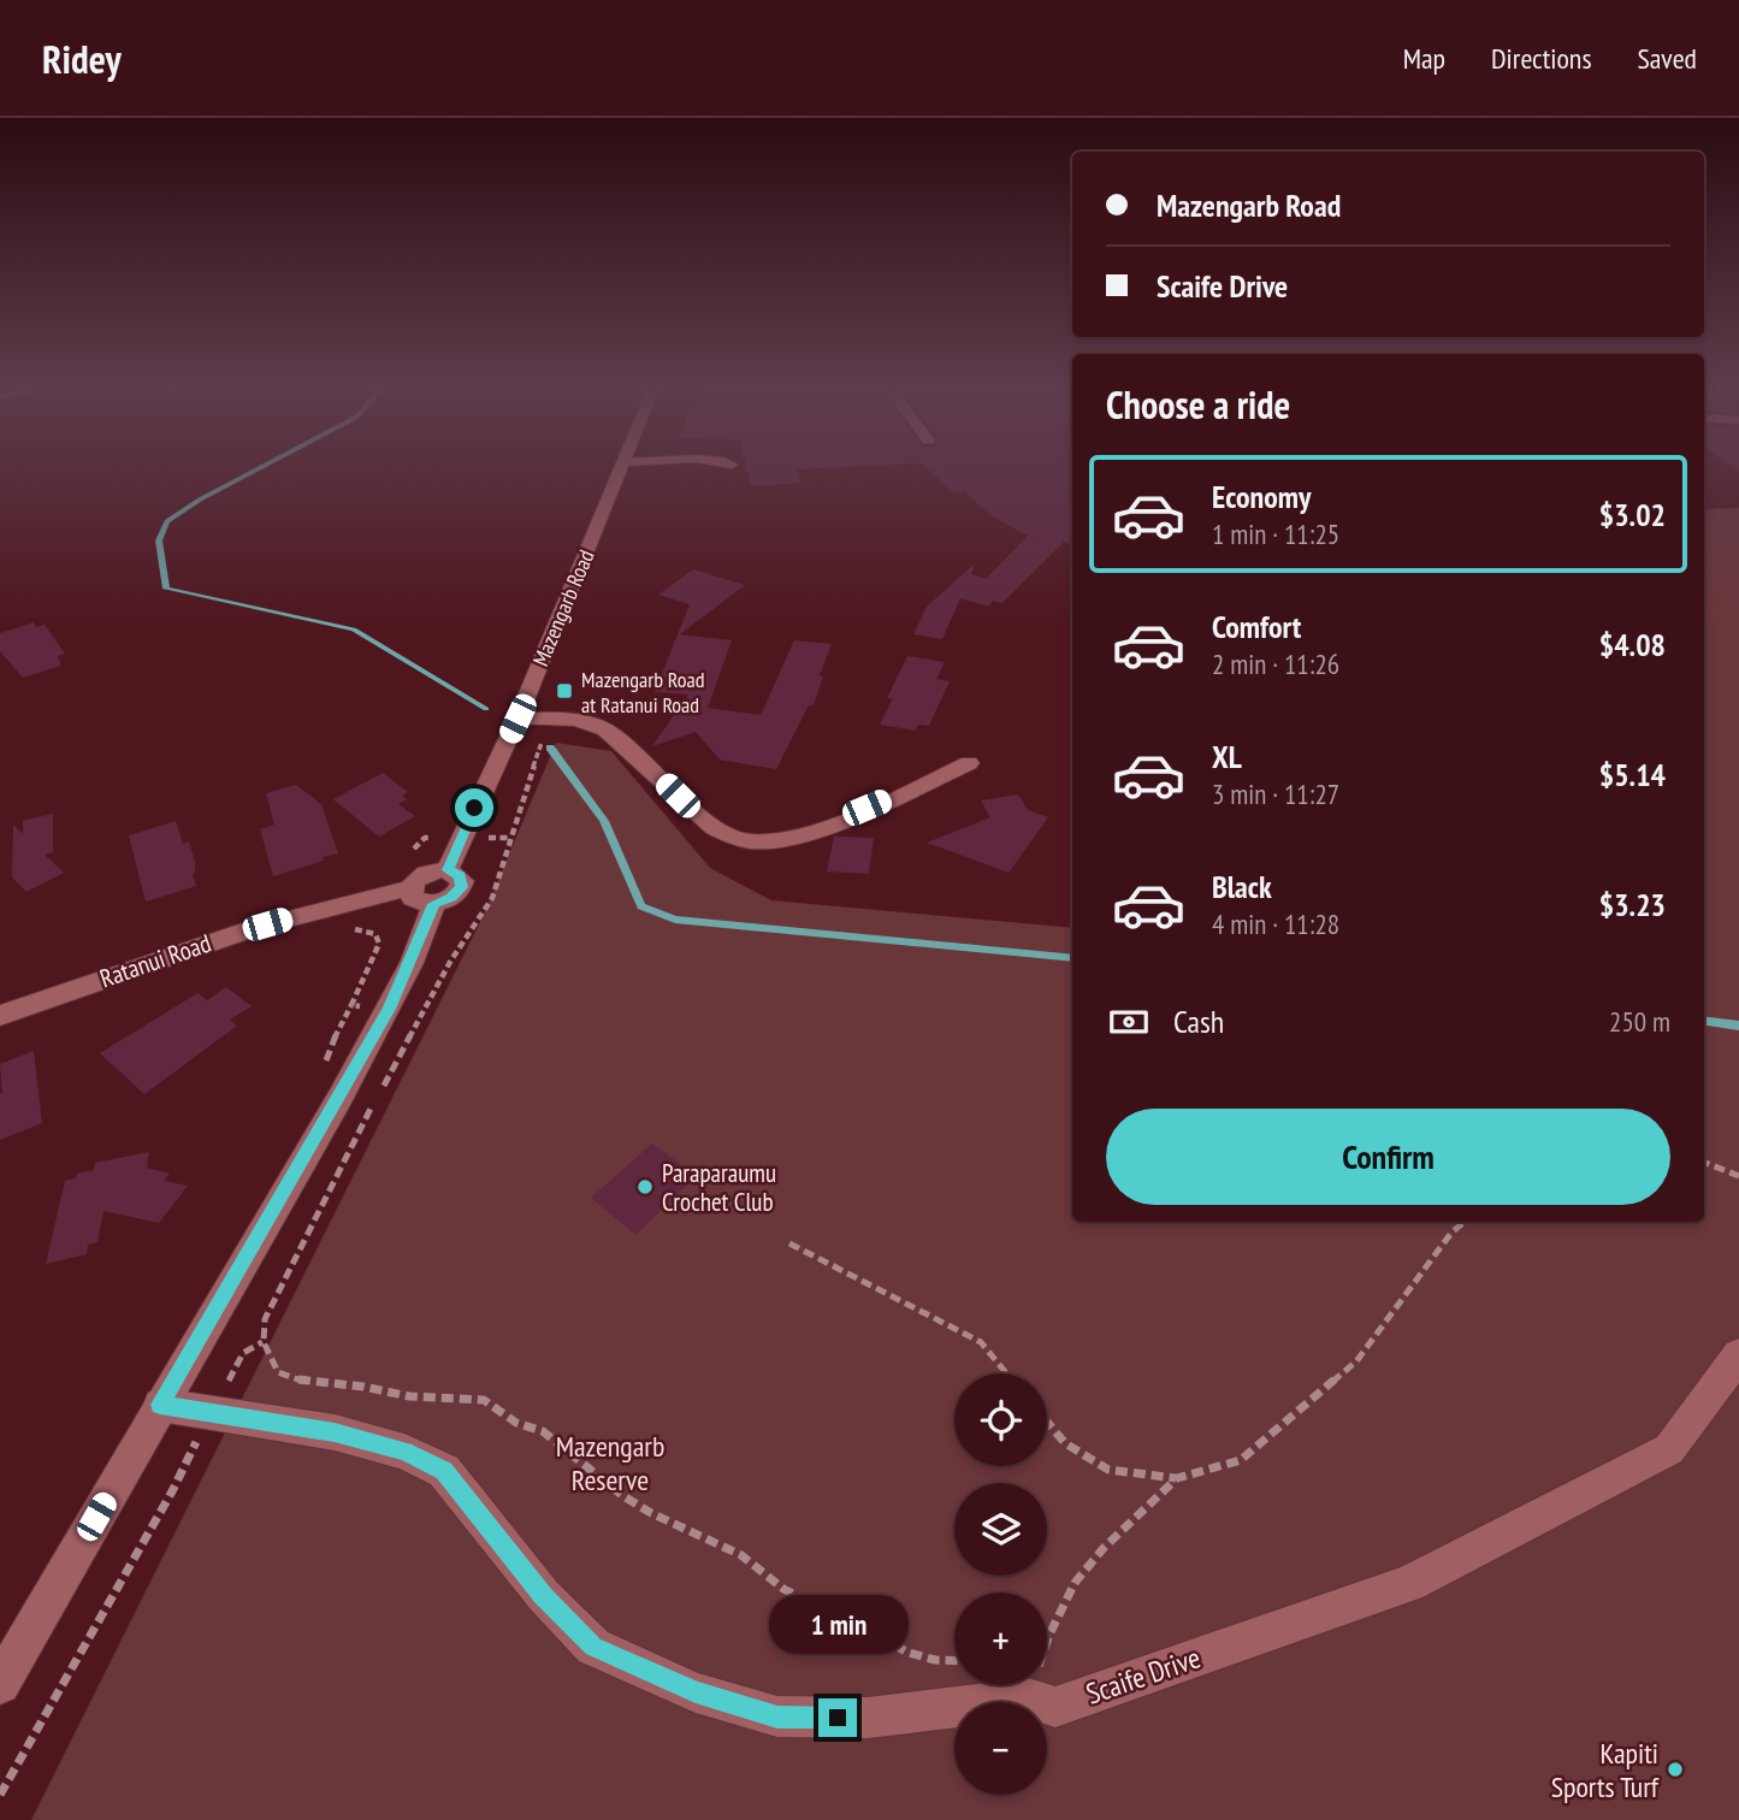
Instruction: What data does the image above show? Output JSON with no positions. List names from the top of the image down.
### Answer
{
  "streets": {
    "street": ["Mazengarb Road", "Ratanui Road", "Scaife Drive"]
  },
  "crossings": [
    ["Mazengarb Road", "Ratanui Road"]
  ],
  "parks": ["Mazengarb Reserve"],
  "places": {
    "transit": ["Mazengarb Road at Ratanui Road"],
    "other": ["Paraparaumu Crochet Club", "Kapiti Sports Turf"]
  },
  "page": {
    "header": "Ridey",
    "nav": ["Map", "Directions", "Saved"],
    "banner": ["Mazengarb Road", "Scaife Drive"],
    "heading": "Choose a ride",
    "list": [
      {
        "name": "Economy",
        "note": "1 min · 11:25",
        "value": "$3.02"
      },
      {
        "name": "Comfort",
        "note": "2 min · 11:26",
        "value": "$4.08"
      },
      {
        "name": "XL",
        "note": "3 min · 11:27",
        "value": "$5.14"
      },
      {
        "name": "Black",
        "note": "4 min · 11:28",
        "value": "$3.23"
      }
    ],
    "pay": ["Cash", "250 m"],
    "buttons": "Confirm",
    "map_buttons": ["+", "−"],
    "bubble": "1 min"
  }
}
